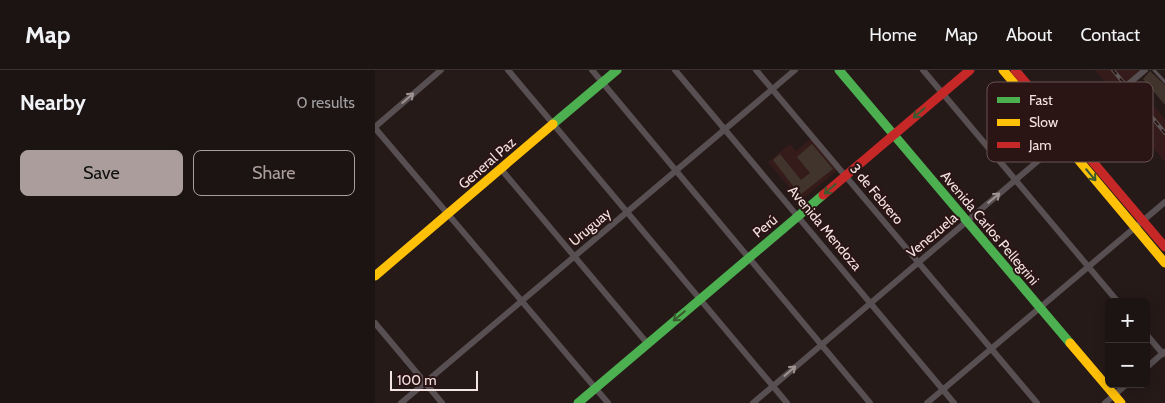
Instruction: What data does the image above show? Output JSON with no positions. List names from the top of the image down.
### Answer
{
  "streets": {
    "street": [
      "General Paz",
      "3 de Febrero",
      "Perú",
      "Uruguay",
      "Avenida Mendoza",
      "Avenida Carlos Pellegrini",
      "Venezuela"
    ]
  },
  "crossings": [
    ["3 de Febrero", "Perú"],
    ["3 de Febrero", "Uruguay"],
    ["3 de Febrero", "Venezuela"],
    ["Perú", "Avenida Mendoza"],
    ["Perú", "Avenida Carlos Pellegrini"],
    ["Uruguay", "Avenida Mendoza"],
    ["Avenida Mendoza", "Venezuela"],
    ["Avenida Carlos Pellegrini", "Venezuela"]
  ],
  "one_way": ["Perú"],
  "legend": ["Fast", "Slow", "Jam"],
  "scale_bar": "100 m",
  "page": {
    "header": "Map",
    "nav": [
      "Home",
      "Map",
      "About",
      "Contact"
    ],
    "heading": ["Nearby", "0 results"],
    "buttons": ["Save", "Share"],
    "map_buttons": ["+", "−"],
    "scale": "100 m"
  }
}
